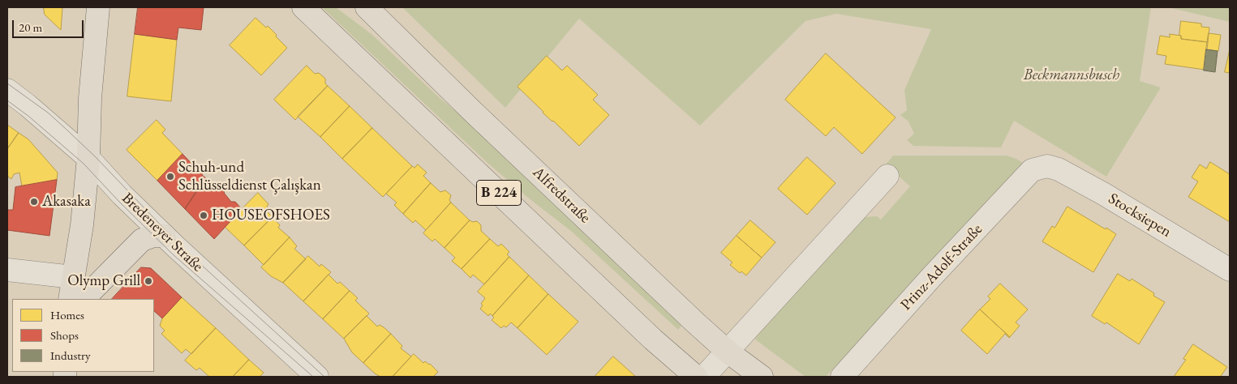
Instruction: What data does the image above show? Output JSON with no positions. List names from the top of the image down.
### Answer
{
  "streets": {
    "main road": ["B 224", "Alfredstraße"],
    "street": ["Stocksiepen", "Bredeneyer Straße", "Prinz-Adolf-Straße"]
  },
  "crossings": [
    ["Stocksiepen", "Prinz-Adolf-Straße"]
  ],
  "parks": ["Beckmannsbusch"],
  "places": [
    "Schuh-und Schlüsseldienst Çalışkan",
    "Akasaka",
    "HOUSEOFSHOES",
    "Olymp Grill"
  ],
  "legend": ["Homes", "Shops", "Industry"],
  "scale_bar": "20 m"
}
